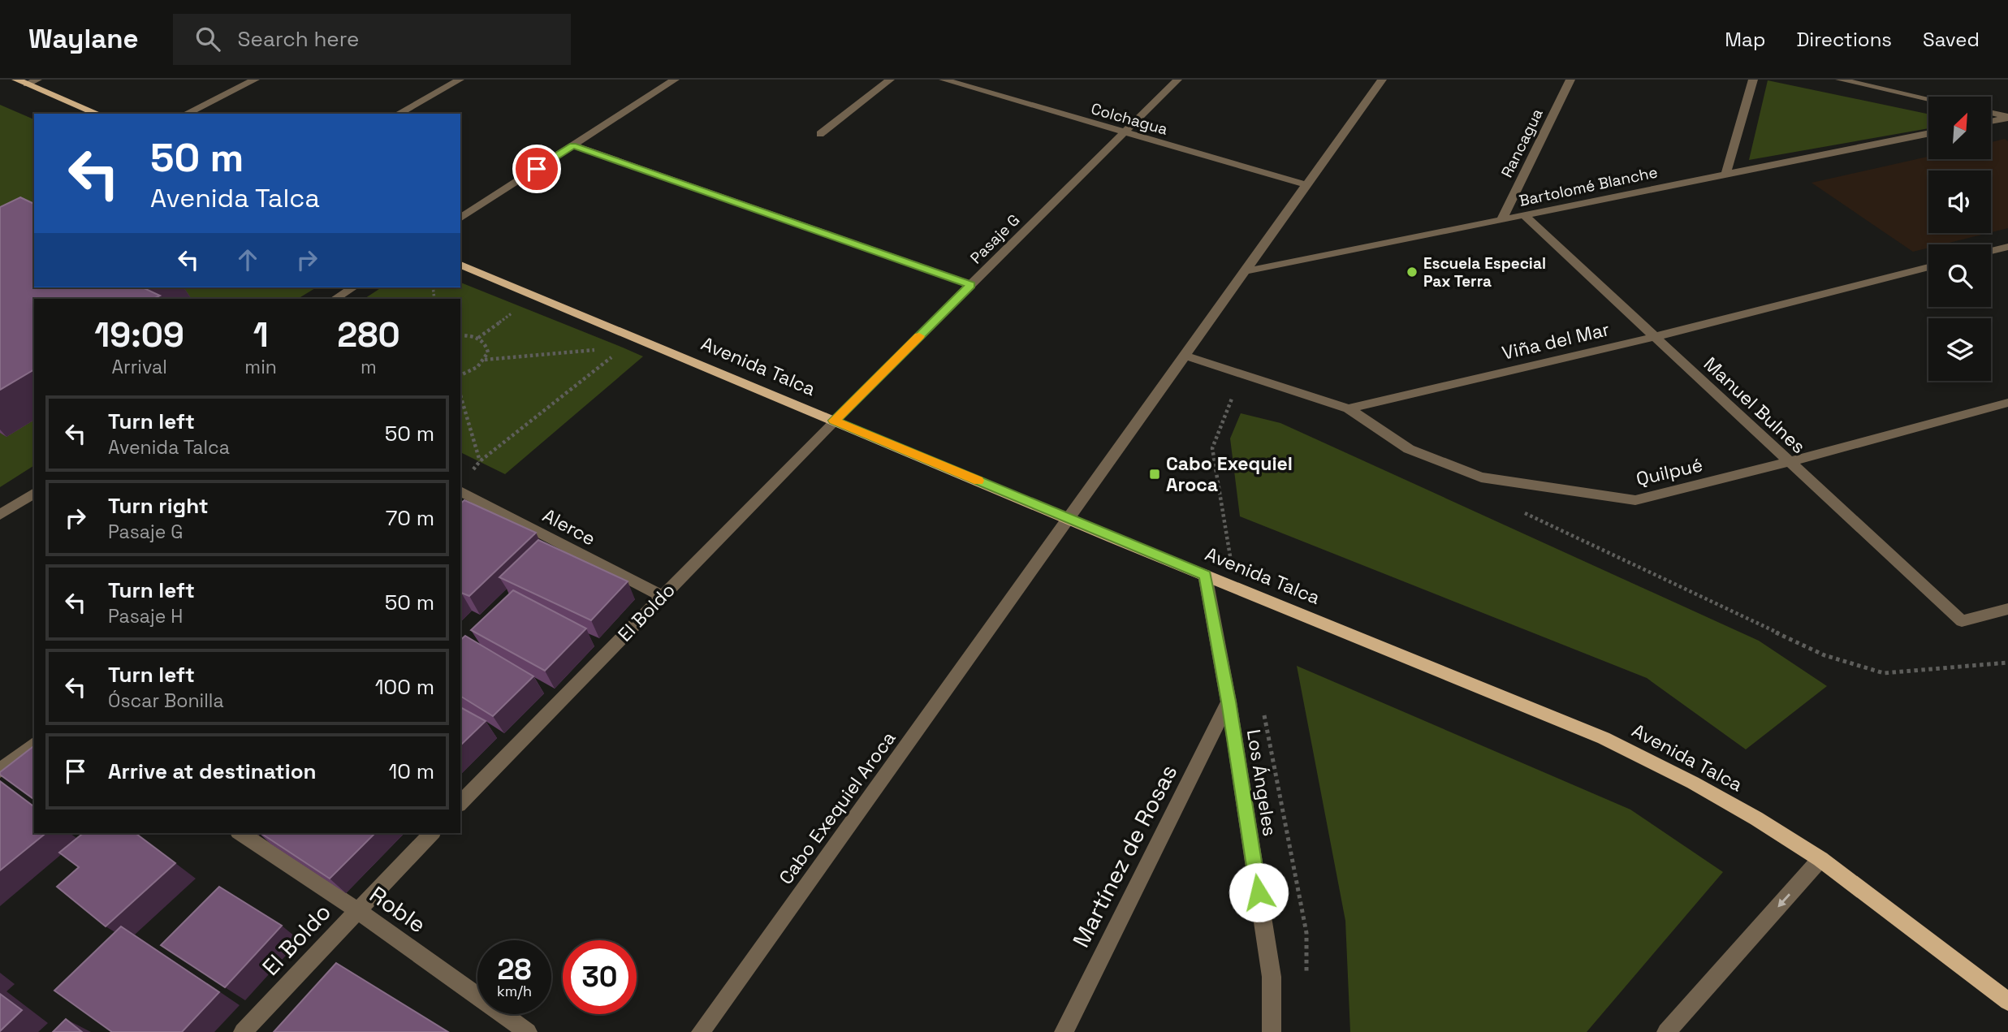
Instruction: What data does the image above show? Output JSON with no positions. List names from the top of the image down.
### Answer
{
  "streets": {
    "main road": ["Avenida Talca"],
    "street": [
      "Colchagua",
      "Rancagua",
      "Bartolomé Blanche",
      "Pasaje G",
      "Viña del Mar",
      "Manuel Bulnes",
      "Quilpué",
      "Alerce",
      "El Boldo",
      "Los Ángeles",
      "Cabo Exequiel Aroca",
      "Martínez de Rosas",
      "Roble"
    ]
  },
  "crossings": [
    ["Colchagua", "Pasaje G"],
    ["Colchagua", "Cabo Exequiel Aroca"],
    ["Rancagua", "Bartolomé Blanche"],
    ["Bartolomé Blanche", "Manuel Bulnes"],
    ["Bartolomé Blanche", "Cabo Exequiel Aroca"],
    ["Pasaje G", "Avenida Talca"],
    ["Pasaje G", "El Boldo"],
    ["Viña del Mar", "Manuel Bulnes"],
    ["Viña del Mar", "Quilpué"],
    ["Avenida Talca", "El Boldo"],
    ["Avenida Talca", "Los Ángeles"],
    ["Avenida Talca", "Cabo Exequiel Aroca"],
    ["Manuel Bulnes", "Quilpué"],
    ["Alerce", "El Boldo"],
    ["El Boldo", "Roble"],
    ["Los Ángeles", "Martínez de Rosas"]
  ],
  "places": {
    "other": ["Escuela Especial Pax Terra"],
    "transit": ["Cabo Exequiel Aroca"]
  },
  "north": "top right",
  "page": {
    "header": "Waylane",
    "search": "Search here",
    "nav": ["Map", "Directions", "Saved"],
    "turn": ["50 m", "Avenida Talca"],
    "eta": [
      "19:09",
      "Arrival",
      "1",
      "min",
      "280",
      "m"
    ],
    "list": [
      {
        "name": "Turn left",
        "note": "Avenida Talca",
        "value": "50 m"
      },
      {
        "name": "Turn right",
        "note": "Pasaje G",
        "value": "70 m"
      },
      {
        "name": "Turn left",
        "note": "Pasaje H",
        "value": "50 m"
      },
      {
        "name": "Turn left",
        "note": "Óscar Bonilla",
        "value": "100 m"
      },
      {
        "name": "Arrive at destination",
        "value": "10 m"
      }
    ],
    "speed": "28 km/h",
    "limit": "30"
  }
}
